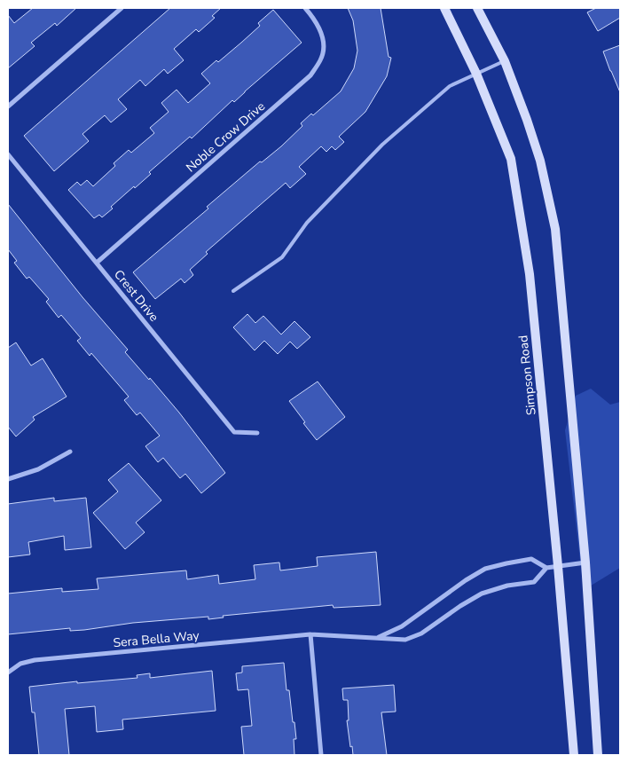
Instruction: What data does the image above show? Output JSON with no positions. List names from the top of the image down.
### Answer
{
  "streets": {
    "main road": ["Simpson Road"],
    "street": ["Noble Crow Drive", "Crest Drive", "Sera Bella Way"]
  },
  "crossings": [
    ["Noble Crow Drive", "Crest Drive"]
  ]
}
